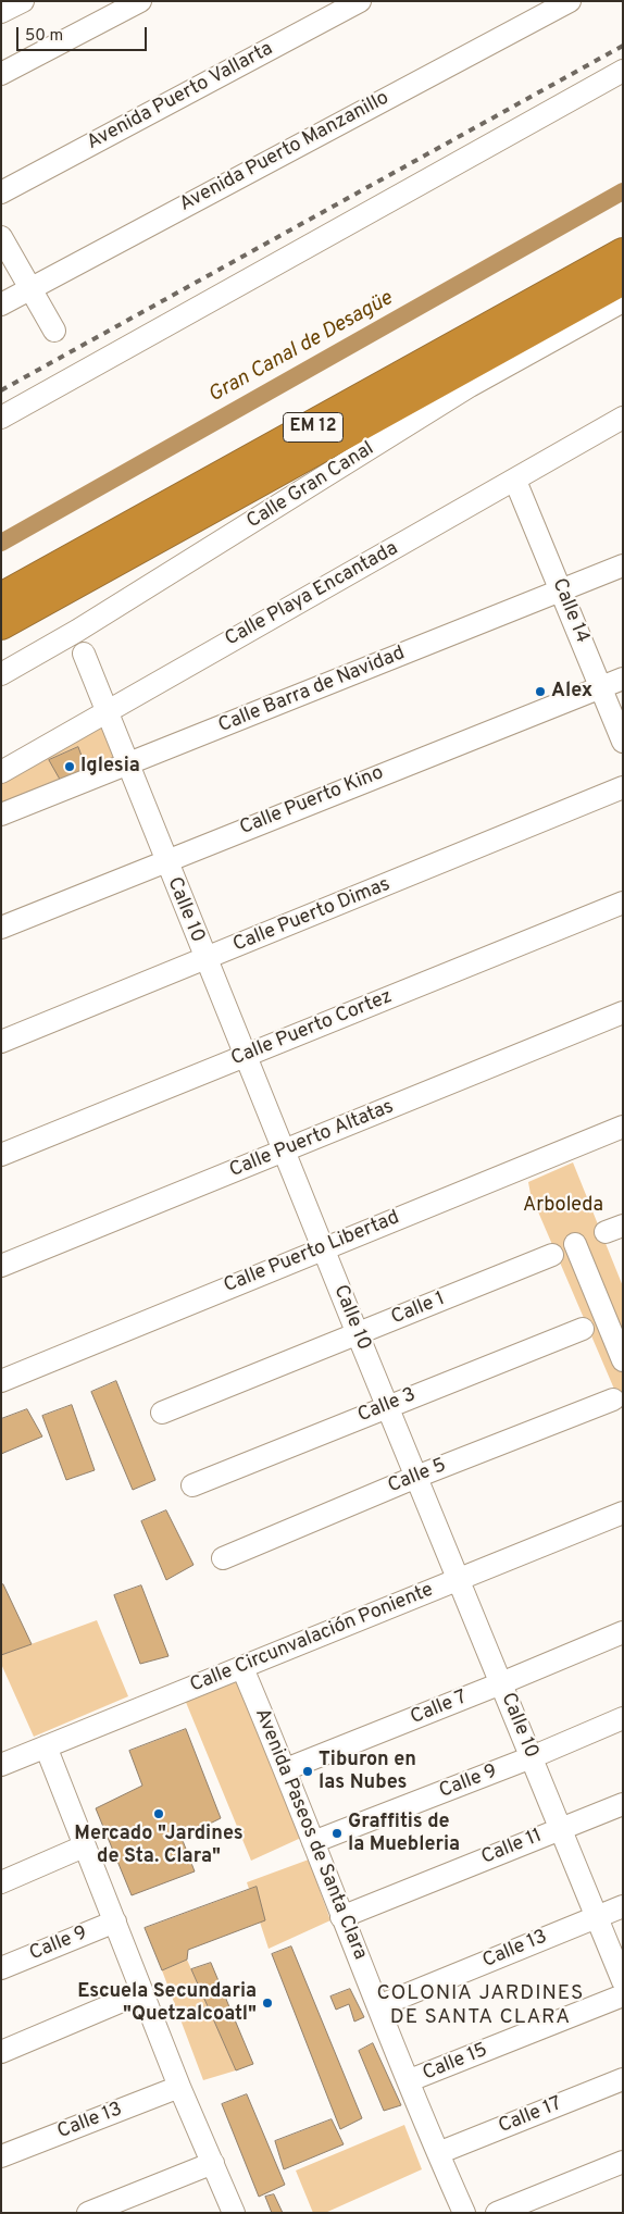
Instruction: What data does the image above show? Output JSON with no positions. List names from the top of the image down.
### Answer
{
  "streets": {
    "highway": ["EM 12"],
    "street": [
      "Avenida Puerto Vallarta",
      "Avenida Puerto Manzanillo",
      "Calle Gran Canal",
      "Calle Playa Encantada",
      "Calle 14",
      "Calle Barra de Navidad",
      "Calle Puerto Kino",
      "Calle 10",
      "Calle Puerto Dimas",
      "Calle Puerto Cortez",
      "Calle Puerto Altatas",
      "Calle Puerto Libertad",
      "Calle 1",
      "Calle 3",
      "Calle 5",
      "Calle Circunvalación Poniente",
      "Calle 7",
      "Calle 9",
      "Avenida Paseos de Santa Clara",
      "Calle 11",
      "Calle 13",
      "Calle 15",
      "Calle 17"
    ]
  },
  "crossings": [
    ["Calle Playa Encantada", "Calle 14"],
    ["Calle Playa Encantada", "Calle 10"],
    ["Calle 14", "Calle Barra de Navidad"],
    ["Calle 14", "Calle Puerto Kino"],
    ["Calle Barra de Navidad", "Calle 10"],
    ["Calle Puerto Kino", "Calle 10"],
    ["Calle 10", "Calle Puerto Dimas"],
    ["Calle 10", "Calle Puerto Cortez"],
    ["Calle 10", "Calle Puerto Altatas"],
    ["Calle 10", "Calle Puerto Libertad"],
    ["Calle 10", "Calle 1"],
    ["Calle 10", "Calle 3"],
    ["Calle 10", "Calle 5"],
    ["Calle 10", "Calle Circunvalación Poniente"],
    ["Calle 10", "Calle 7"],
    ["Calle 10", "Calle 9"],
    ["Calle 10", "Calle 11"],
    ["Calle 10", "Calle 13"],
    ["Calle Circunvalación Poniente", "Avenida Paseos de Santa Clara"],
    ["Calle 7", "Avenida Paseos de Santa Clara"],
    ["Calle 9", "Avenida Paseos de Santa Clara"],
    ["Avenida Paseos de Santa Clara", "Calle 11"],
    ["Avenida Paseos de Santa Clara", "Calle 13"],
    ["Avenida Paseos de Santa Clara", "Calle 15"],
    ["Avenida Paseos de Santa Clara", "Calle 17"]
  ],
  "districts": ["COLONIA JARDINES DE SANTA CLARA"],
  "water": ["Gran Canal de Desagüe"],
  "parks": ["Arboleda"],
  "places": [
    "Alex",
    "Iglesia",
    "Tiburon en las Nubes",
    "Mercado \"Jardines de Sta. Clara\"",
    "Graffitis de la Muebleria",
    "Escuela Secundaria \"Quetzalcoatl\""
  ],
  "scale_bar": "50 m"
}
